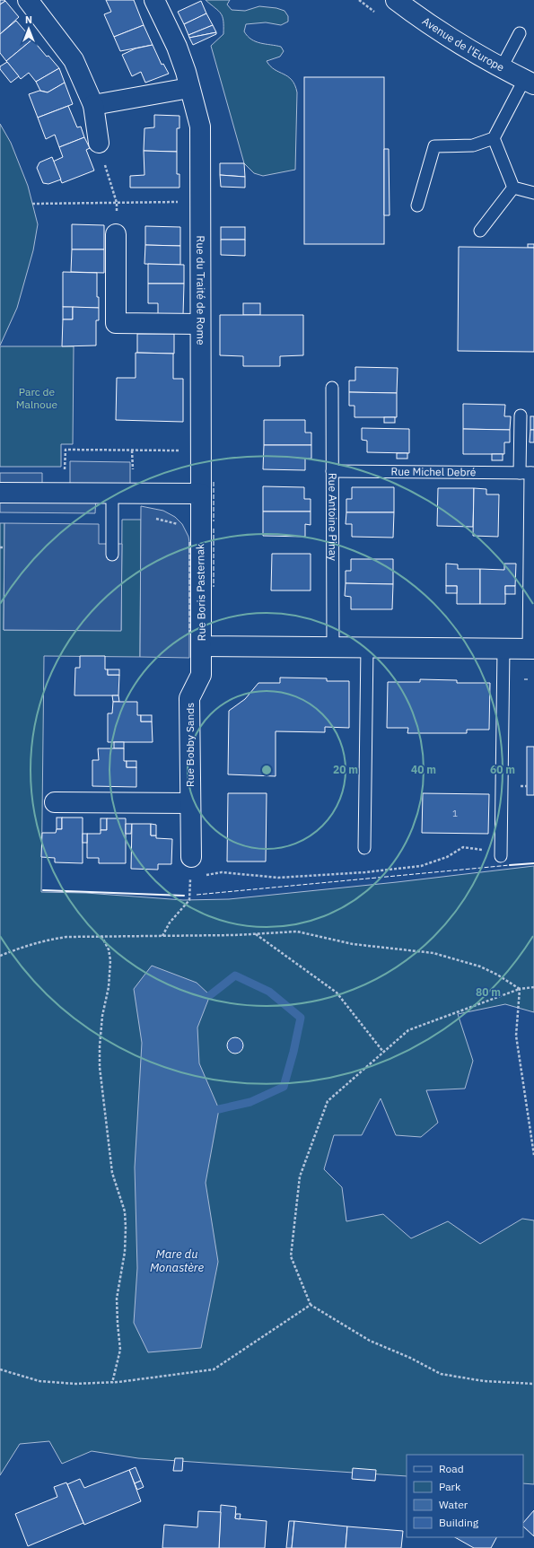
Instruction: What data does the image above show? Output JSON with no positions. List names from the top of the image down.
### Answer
{
  "streets": {
    "street": [
      "Avenue de l'Europe",
      "Rue du Traité de Rome",
      "Rue Boris Pasternak",
      "Rue Bobby Sands"
    ],
    "lane": ["Rue Michel Debré", "Rue Antoine Pinay"]
  },
  "crossings": [
    ["Rue du Traité de Rome", "Rue Boris Pasternak"],
    ["Rue Michel Debré", "Rue Antoine Pinay"],
    ["Rue Antoine Pinay", "Rue Boris Pasternak"],
    ["Rue Boris Pasternak", "Rue Bobby Sands"]
  ],
  "water": ["Mare du Monastère"],
  "parks": ["Parc de Malnoue"],
  "house_numbers": ["1"],
  "legend": [
    "Road",
    "Park",
    "Water",
    "Building"
  ],
  "north": "top",
  "rings": [
    "20 m",
    "40 m",
    "60 m",
    "80 m"
  ]
}
